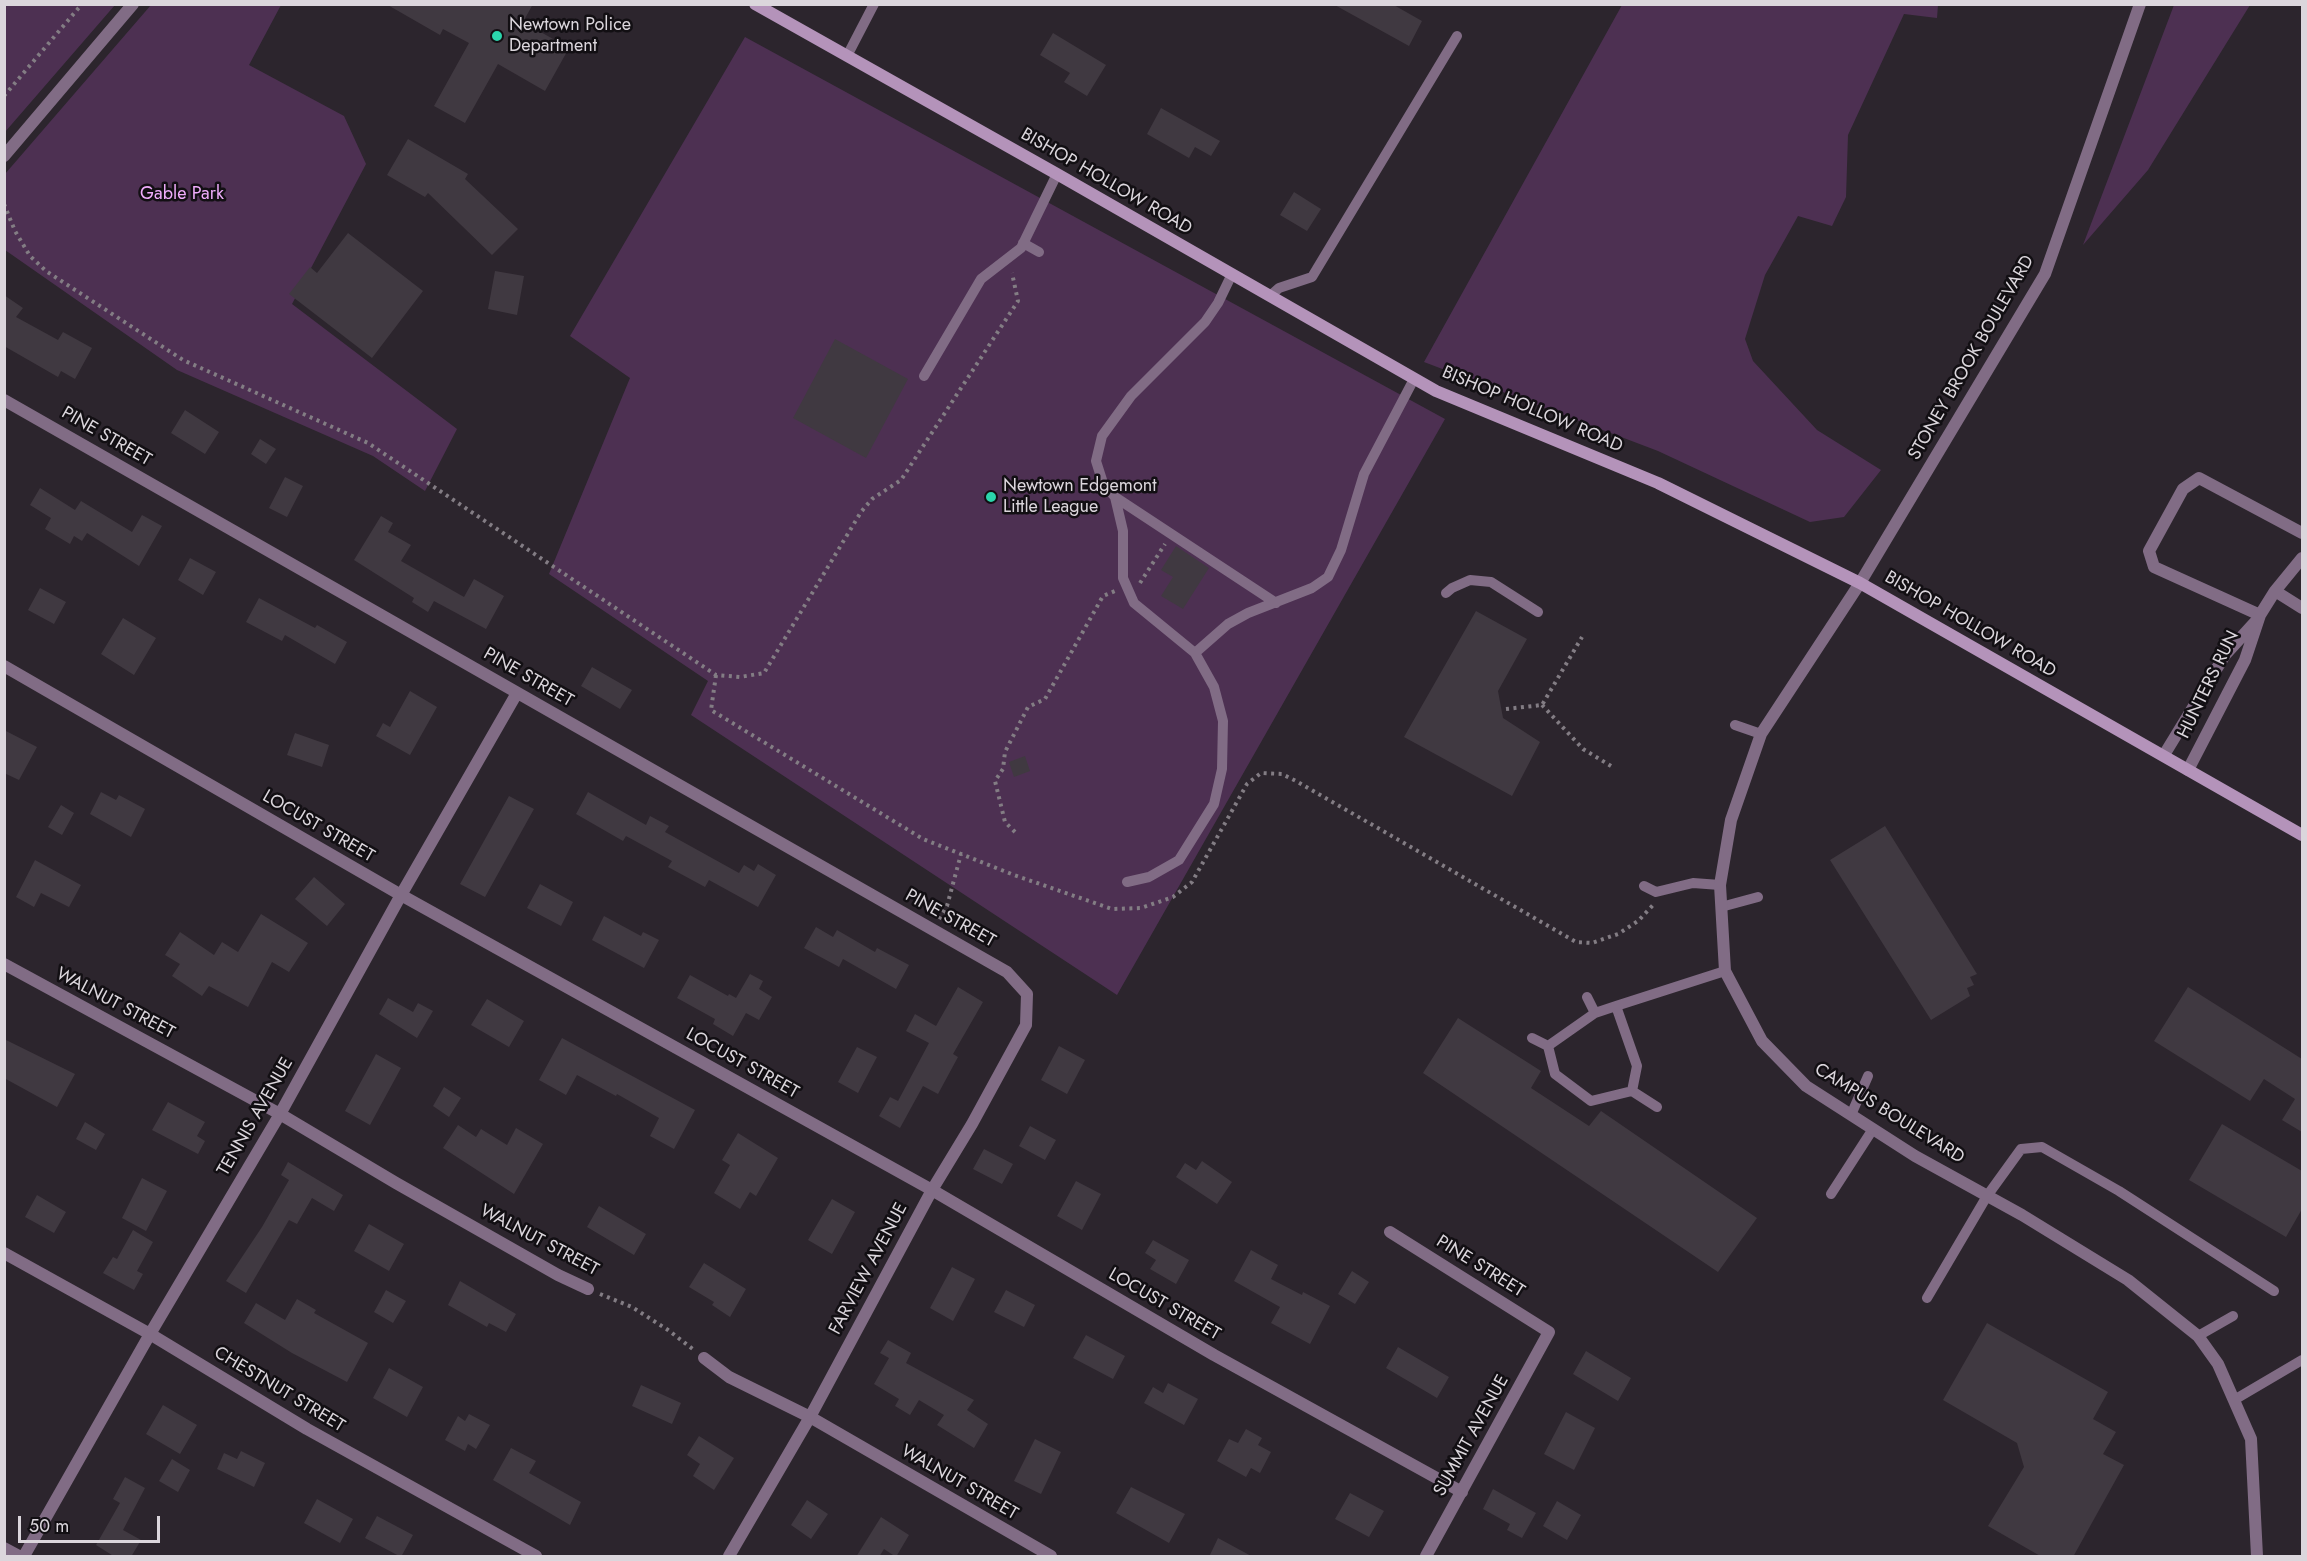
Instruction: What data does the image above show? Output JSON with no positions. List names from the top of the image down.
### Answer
{
  "streets": {
    "street": [
      "BISHOP HOLLOW ROAD",
      "STONEY BROOK BOULEVARD",
      "PINE STREET",
      "HUNTERS RUN",
      "LOCUST STREET",
      "WALNUT STREET",
      "CAMPUS BOULEVARD",
      "TENNIS AVENUE",
      "FARVIEW AVENUE",
      "CHESTNUT STREET",
      "SUMMIT AVENUE"
    ]
  },
  "crossings": [
    ["BISHOP HOLLOW ROAD", "STONEY BROOK BOULEVARD"],
    ["BISHOP HOLLOW ROAD", "HUNTERS RUN"],
    ["BISHOP HOLLOW ROAD", "CAMPUS BOULEVARD"],
    ["STONEY BROOK BOULEVARD", "CAMPUS BOULEVARD"],
    ["PINE STREET", "TENNIS AVENUE"],
    ["PINE STREET", "FARVIEW AVENUE"],
    ["PINE STREET", "SUMMIT AVENUE"],
    ["LOCUST STREET", "TENNIS AVENUE"],
    ["LOCUST STREET", "FARVIEW AVENUE"],
    ["LOCUST STREET", "SUMMIT AVENUE"],
    ["WALNUT STREET", "TENNIS AVENUE"],
    ["WALNUT STREET", "FARVIEW AVENUE"],
    ["TENNIS AVENUE", "CHESTNUT STREET"]
  ],
  "parks": ["Gable Park"],
  "places": ["Newtown Police Department", "Newtown Edgemont Little League"],
  "scale_bar": "50 m"
}
